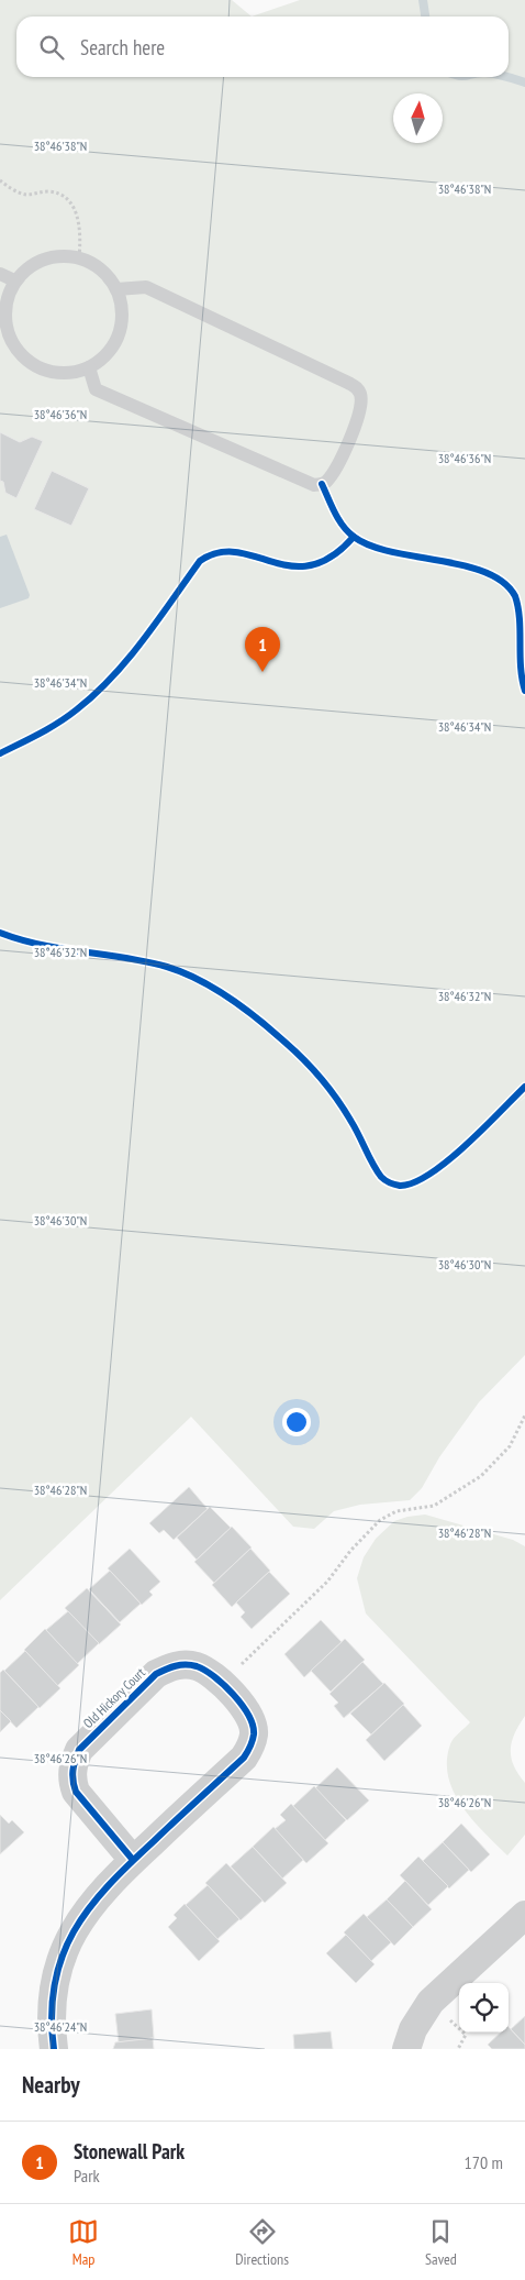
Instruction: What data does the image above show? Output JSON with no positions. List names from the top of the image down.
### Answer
{
  "streets": {
    "street": ["Old Hickory Court"]
  },
  "north": "top",
  "page": {
    "search": "Search here",
    "pins": "1",
    "heading": "Nearby",
    "list": [
      {
        "mark": "1",
        "name": "Stonewall Park",
        "note": "Park",
        "value": "170 m"
      }
    ],
    "nav": ["Map", "Directions", "Saved"]
  },
  "coordinates": [
    "38°46'38\"N",
    "38°46'36\"N",
    "38°46'34\"N",
    "38°46'32\"N",
    "38°46'30\"N",
    "38°46'28\"N",
    "38°46'26\"N",
    "38°46'24\"N"
  ]
}
